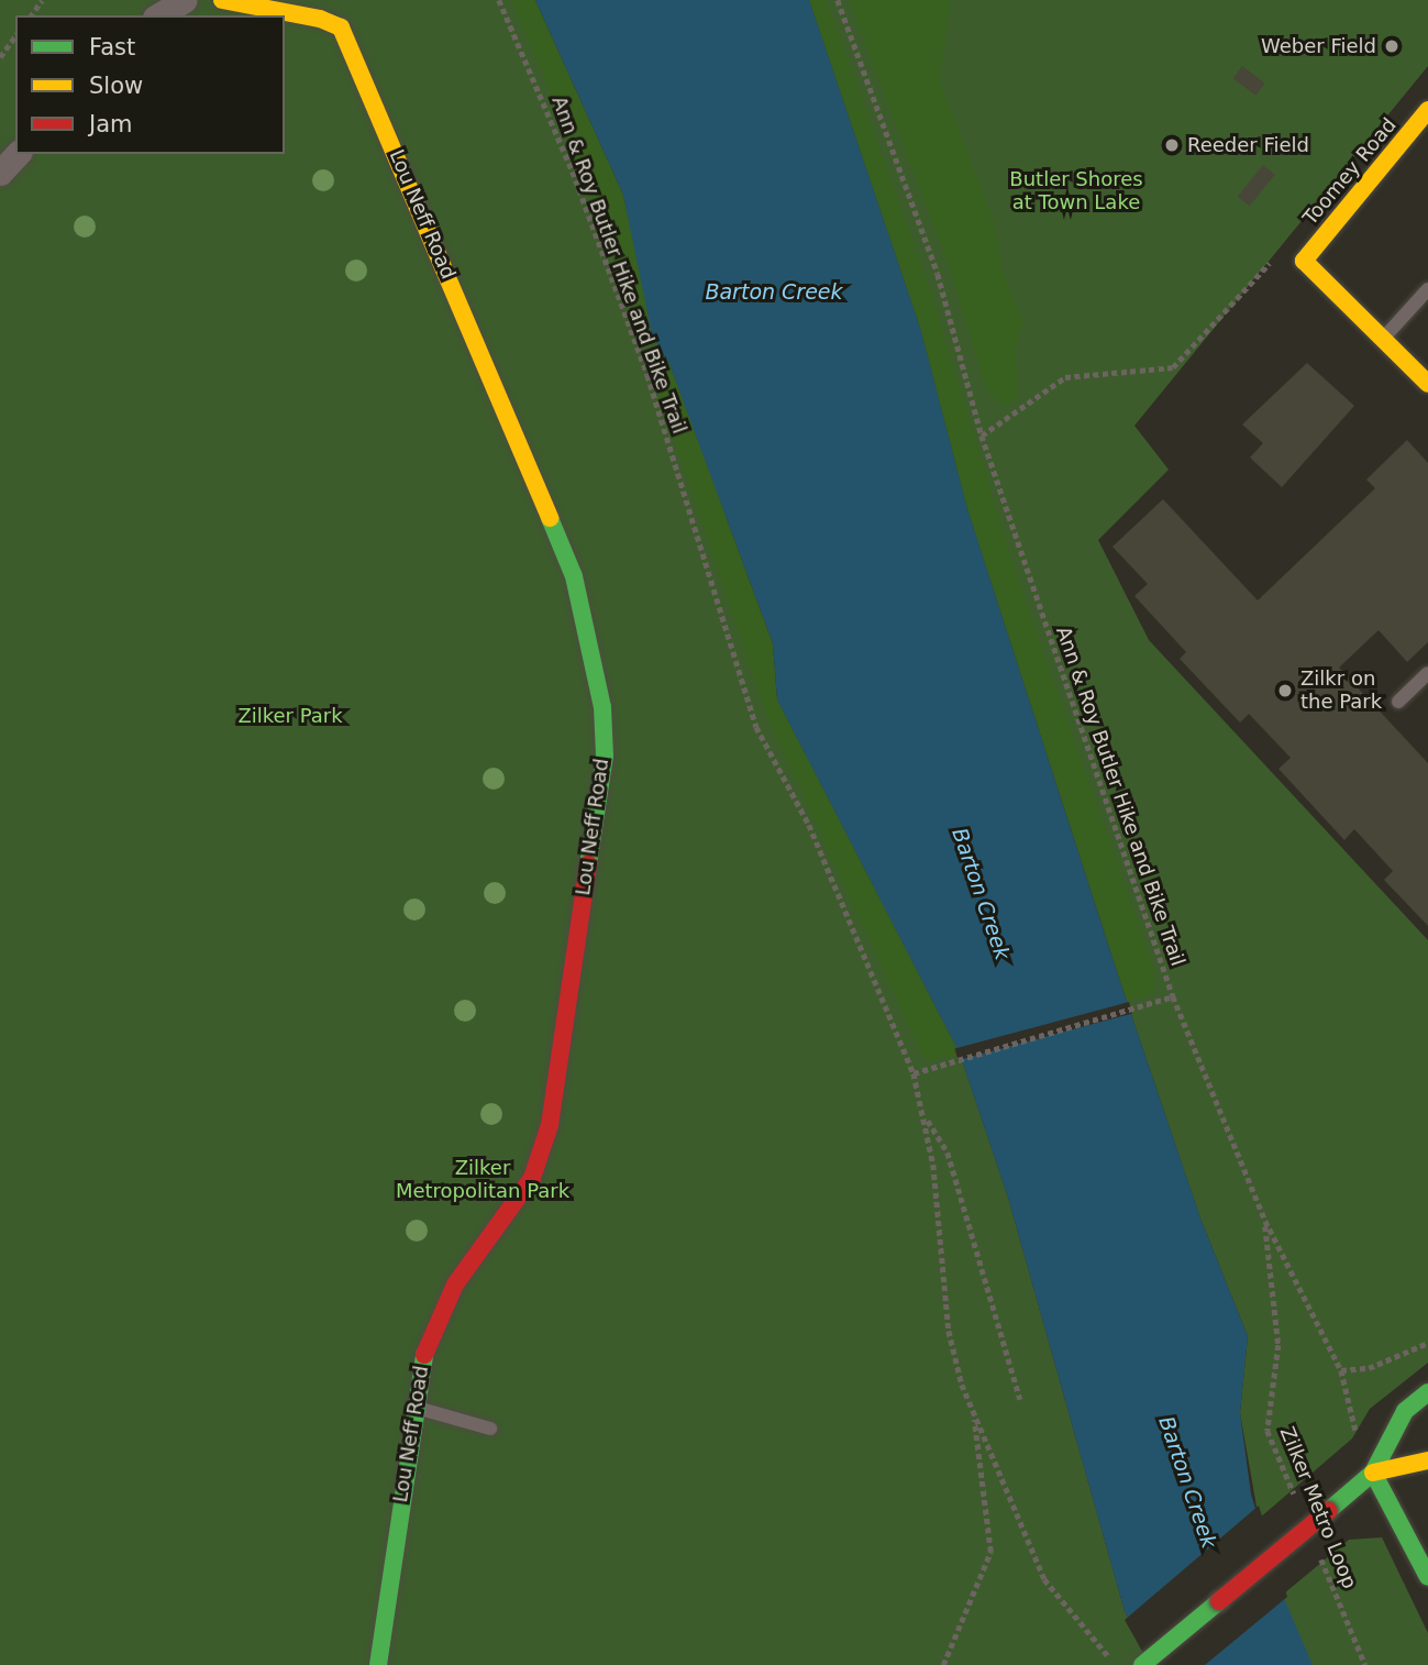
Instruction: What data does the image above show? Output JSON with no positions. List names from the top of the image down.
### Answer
{
  "streets": {
    "street": ["Toomey Road", "Lou Neff Road"],
    "path": ["Ann & Roy Butler Hike and Bike Trail", "Zilker Metro Loop"]
  },
  "water": ["Barton Creek"],
  "parks": ["Butler Shores at Town Lake", "Zilker Park", "Zilker Metropolitan Park"],
  "places": ["Weber Field", "Reeder Field", "Zilkr on the Park"],
  "legend": ["Fast", "Slow", "Jam"]
}
